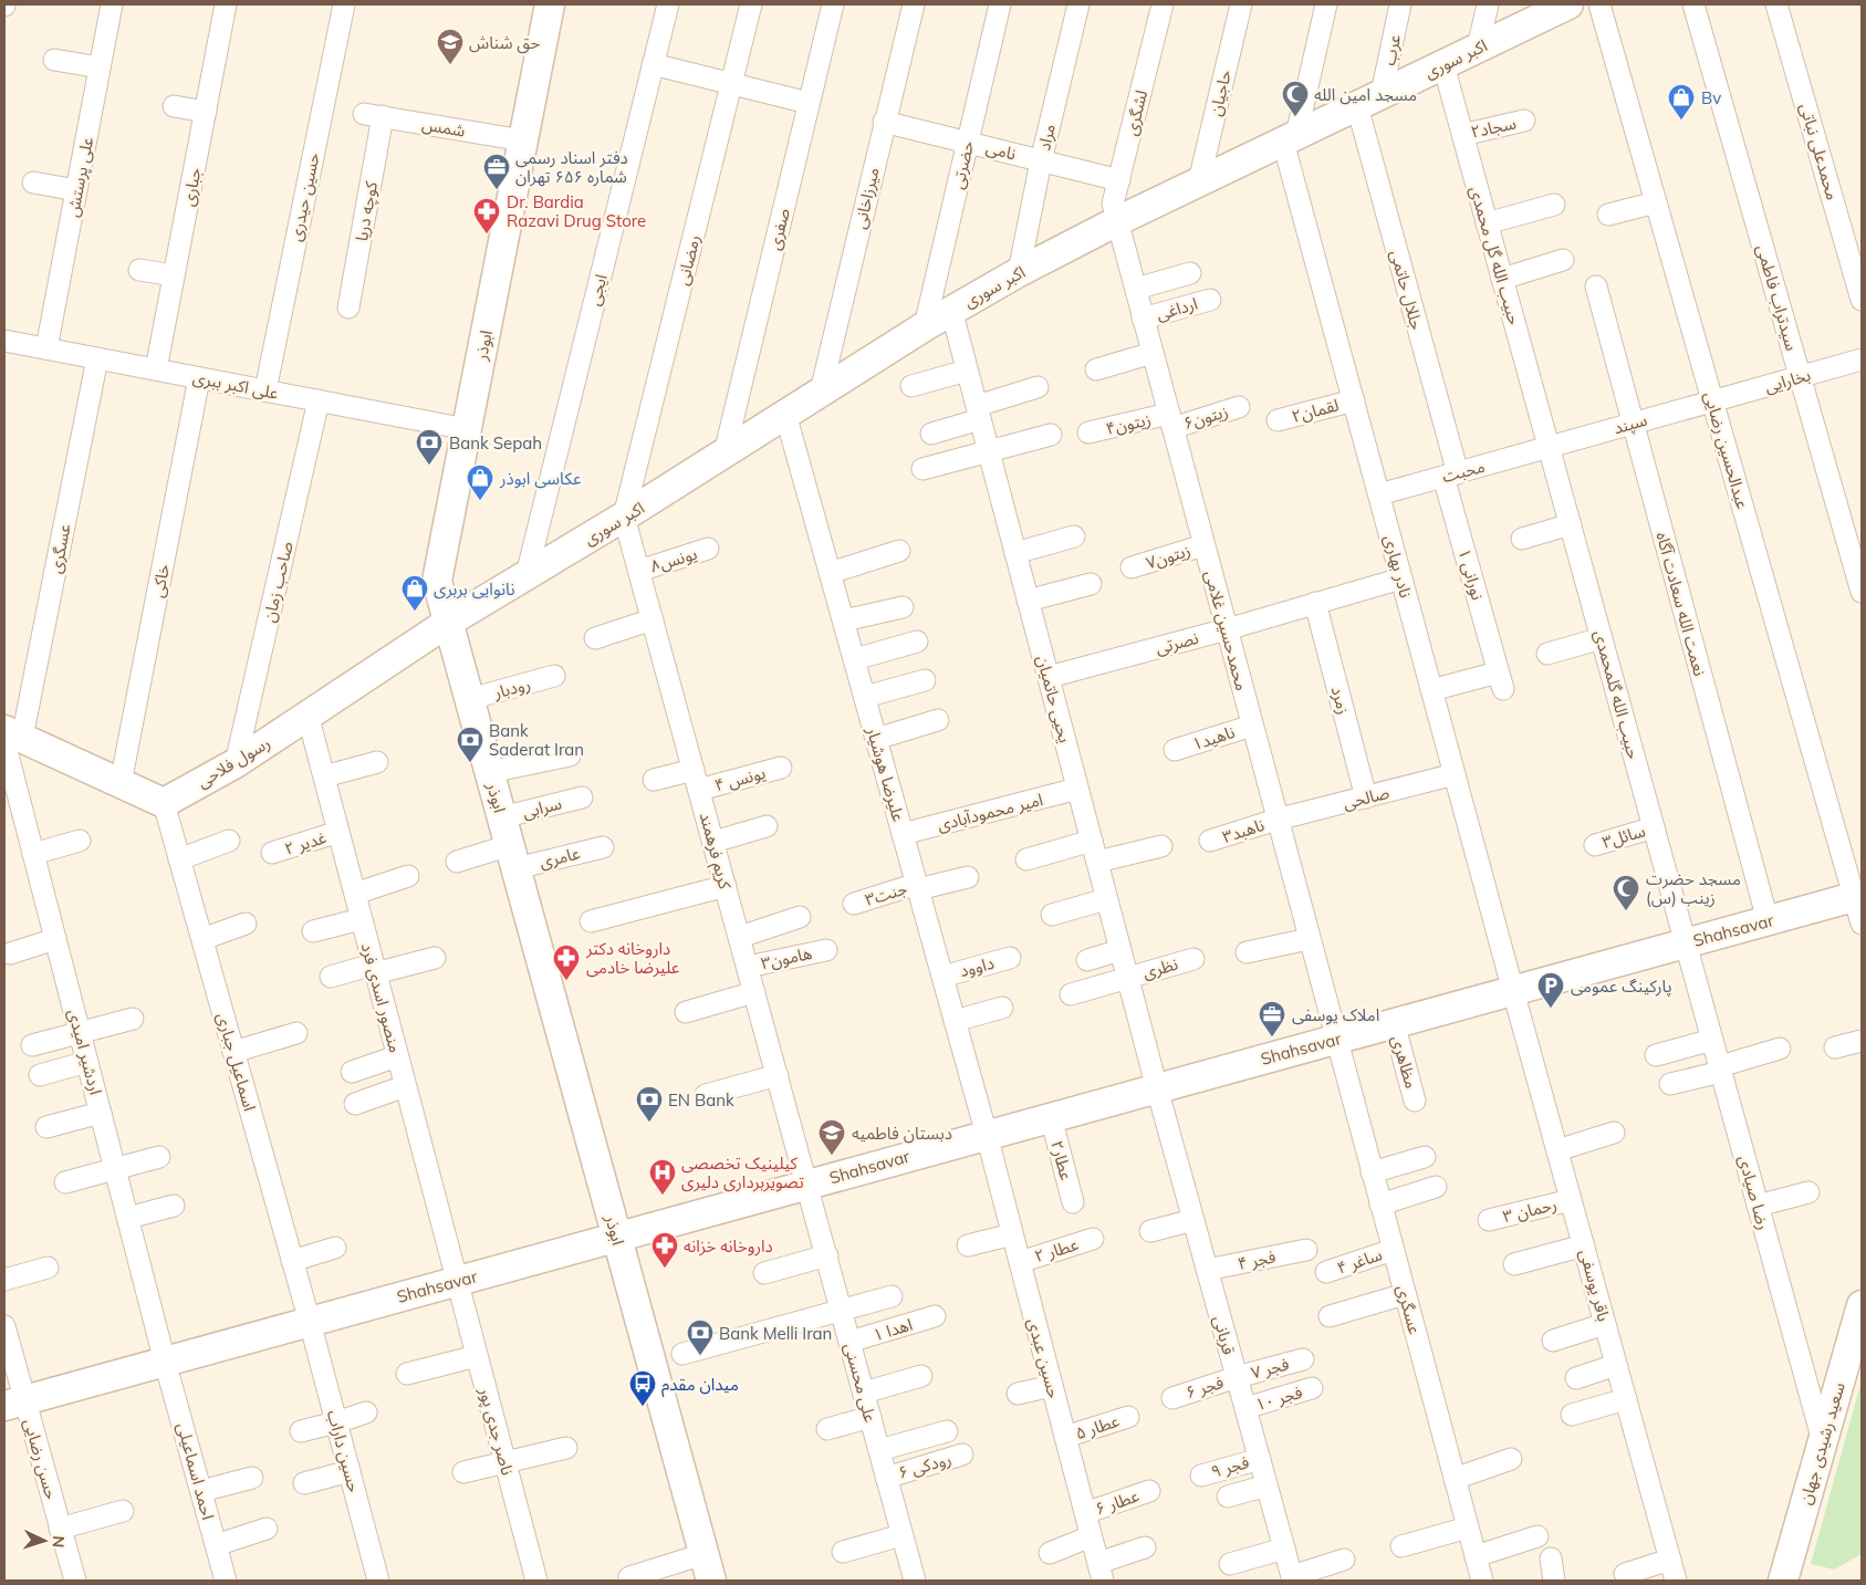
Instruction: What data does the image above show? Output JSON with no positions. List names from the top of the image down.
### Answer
{
  "streets": {
    "street": [
      "عرب",
      "اکبر سوری",
      "حاجیان",
      "لشگری",
      "شمس",
      "سجاد۲",
      "مراد",
      "نامی",
      "محمدعلی نباتی",
      "حضرتی",
      "علی پرستش",
      "جباری",
      "حسین حیدری",
      "میرزاخانی",
      "کوچه دریا",
      "صفری",
      "حبیب الله گل محمدی",
      "رمضانی",
      "ایجی",
      "جللال حاتمی",
      "سیدتراب فاطمی",
      "ارداغی",
      "ابوذر",
      "بخارایی",
      "علی اکبر ببری",
      "لقمان۲",
      "زیتون۶",
      "زیتون۴",
      "سپند",
      "عبدالحسین رضایی",
      "محبت",
      "عسگری",
      "زیتون۷",
      "یونس۸",
      "نادر بهاری",
      "نورانی ۱",
      "خاکی",
      "صاحب زمان",
      "نعمت الله سعادت آگاه",
      "محمدحسین غلامی",
      "نصرتی",
      "رودبار",
      "حبیب الله گلمحمدی",
      "یحیی حاتمیان",
      "زمرد",
      "ناهید۱",
      "رسول فلاحی",
      "علیرضا هوشیار",
      "یونس ۴",
      "صالحی",
      "سرابی",
      "امیر محمودآبادی",
      "ناهبد۳",
      "سائل۳",
      "غدیر ۲",
      "کریم فرهمند",
      "عامری",
      "جنت۳",
      "Shahsavar",
      "هامون۳",
      "داوود",
      "نظری",
      "منصور اسدی فرد",
      "اردشیر امیدی",
      "اسماعیل جباری",
      "مظاهری",
      "عطار۲",
      "رضا صیادی",
      "رحمان ۳",
      "عطار ۲",
      "فجر ۴",
      "ساغر ۴",
      "باقر یوسفی",
      "اهدا ۱",
      "قربانی",
      "حسین عبدی",
      "فجر ۷",
      "علی محسنی",
      "فجر ۶",
      "فجر ۱۰",
      "عطار ۵",
      "ناصر جدی پور",
      "سعید رشیدی جهان",
      "حسین داراب",
      "حسن رضایی",
      "رودکی ۶",
      "فجر ۹",
      "احمد اسماعیلی",
      "عطار ۶"
    ]
  },
  "crossings": [
    ["عرب", "اکبر سوری"],
    ["عرب", "جللال حاتمی"],
    ["اکبر سوری", "حاجیان"],
    ["اکبر سوری", "لشگری"],
    ["اکبر سوری", "مراد"],
    ["اکبر سوری", "حضرتی"],
    ["اکبر سوری", "میرزاخانی"],
    ["اکبر سوری", "صفری"],
    ["اکبر سوری", "حبیب الله گل محمدی"],
    ["اکبر سوری", "رمضانی"],
    ["اکبر سوری", "ایجی"],
    ["اکبر سوری", "جللال حاتمی"],
    ["اکبر سوری", "ابوذر"],
    ["اکبر سوری", "نادر بهاری"],
    ["اکبر سوری", "محمدحسین غلامی"],
    ["اکبر سوری", "یحیی حاتمیان"],
    ["اکبر سوری", "رسول فلاحی"],
    ["اکبر سوری", "علیرضا هوشیار"],
    ["اکبر سوری", "کریم فرهمند"],
    ["لشگری", "نامی"],
    ["لشگری", "محمدحسین غلامی"],
    ["شمس", "کوچه دریا"],
    ["شمس", "ابوذر"],
    ["سجاد۲", "حبیب الله گل محمدی"],
    ["مراد", "نامی"],
    ["نامی", "حضرتی"],
    ["نامی", "میرزاخانی"],
    ["علی پرستش", "علی اکبر ببری"],
    ["جباری", "علی اکبر ببری"],
    ["حسین حیدری", "علی اکبر ببری"],
    ["حبیب الله گل محمدی", "سپند"],
    ["حبیب الله گل محمدی", "محبت"],
    ["حبیب الله گل محمدی", "حبیب الله گلمحمدی"],
    ["رمضانی", "کریم فرهمند"],
    ["جللال حاتمی", "محبت"],
    ["جللال حاتمی", "نورانی ۱"],
    ["سیدتراب فاطمی", "بخارایی"],
    ["ارداغی", "محمدحسین غلامی"],
    ["ابوذر", "علی اکبر ببری"],
    ["ابوذر", "رودبار"],
    ["ابوذر", "رسول فلاحی"],
    ["ابوذر", "سرابی"],
    ["ابوذر", "عامری"],
    ["ابوذر", "Shahsavar"],
    ["بخارایی", "سپند"],
    ["بخارایی", "عبدالحسین رضایی"],
    ["علی اکبر ببری", "عسگری"],
    ["علی اکبر ببری", "خاکی"],
    ["علی اکبر ببری", "صاحب زمان"],
    ["لقمان۲", "نادر بهاری"],
    ["زیتون۶", "زیتون۴"],
    ["زیتون۶", "محمدحسین غلامی"],
    ["زیتون۴", "محمدحسین غلامی"],
    ["سپند", "عبدالحسین رضایی"],
    ["سپند", "محبت"],
    ["سپند", "نعمت الله سعادت آگاه"],
    ["سپند", "حبیب الله گلمحمدی"],
    ["عبدالحسین رضایی", "Shahsavar"],
    ["محبت", "نادر بهاری"],
    ["محبت", "نورانی ۱"],
    ["محبت", "حبیب الله گلمحمدی"],
    ["عسگری", "محمدحسین غلامی"],
    ["عسگری", "Shahsavar"],
    ["عسگری", "اردشیر امیدی"],
    ["عسگری", "ساغر ۴"],
    ["زیتون۷", "محمدحسین غلامی"],
    ["یونس۸", "کریم فرهمند"],
    ["نادر بهاری", "نورانی ۱"],
    ["نادر بهاری", "نصرتی"],
    ["نادر بهاری", "صالحی"],
    ["نادر بهاری", "Shahsavar"],
    ["نادر بهاری", "باقر یوسفی"],
    ["صاحب زمان", "رسول فلاحی"],
    ["نعمت الله سعادت آگاه", "Shahsavar"],
    ["محمدحسین غلامی", "نصرتی"],
    ["محمدحسین غلامی", "ناهید۱"],
    ["محمدحسین غلامی", "صالحی"],
    ["محمدحسین غلامی", "ناهبد۳"],
    ["محمدحسین غلامی", "Shahsavar"],
    ["نصرتی", "یحیی حاتمیان"],
    ["نصرتی", "زمرد"],
    ["حبیب الله گلمحمدی", "سائل۳"],
    ["حبیب الله گلمحمدی", "Shahsavar"],
    ["حبیب الله گلمحمدی", "رضا صیادی"],
    ["یحیی حاتمیان", "امیر محمودآبادی"],
    ["یحیی حاتمیان", "Shahsavar"],
    ["یحیی حاتمیان", "نظری"],
    ["یحیی حاتمیان", "قربانی"],
    ["زمرد", "صالحی"],
    ["رسول فلاحی", "منصور اسدی فرد"],
    ["رسول فلاحی", "اسماعیل جباری"],
    ["علیرضا هوشیار", "امیر محمودآبادی"],
    ["علیرضا هوشیار", "جنت۳"],
    ["علیرضا هوشیار", "Shahsavar"],
    ["علیرضا هوشیار", "داوود"],
    ["علیرضا هوشیار", "حسین عبدی"],
    ["یونس ۴", "کریم فرهمند"],
    ["صالحی", "ناهبد۳"],
    ["غدیر ۲", "منصور اسدی فرد"],
    ["کریم فرهمند", "Shahsavar"],
    ["کریم فرهمند", "هامون۳"],
    ["کریم فرهمند", "علی محسنی"],
    ["Shahsavar", "منصور اسدی فرد"],
    ["Shahsavar", "اردشیر امیدی"],
    ["Shahsavar", "اسماعیل جباری"],
    ["Shahsavar", "مظاهری"],
    ["Shahsavar", "عطار۲"],
    ["Shahsavar", "رضا صیادی"],
    ["Shahsavar", "باقر یوسفی"],
    ["Shahsavar", "قربانی"],
    ["Shahsavar", "حسین عبدی"],
    ["Shahsavar", "علی محسنی"],
    ["Shahsavar", "ناصر جدی پور"],
    ["Shahsavar", "حسین داراب"],
    ["Shahsavar", "حسن رضایی"],
    ["Shahsavar", "احمد اسماعیلی"],
    ["منصور اسدی فرد", "ناصر جدی پور"],
    ["اردشیر امیدی", "احمد اسماعیلی"],
    ["اسماعیل جباری", "حسین داراب"],
    ["رضا صیادی", "سعید رشیدی جهان"],
    ["رحمان ۳", "باقر یوسفی"],
    ["عطار ۲", "حسین عبدی"],
    ["فجر ۴", "قربانی"],
    ["اهدا ۱", "علی محسنی"],
    ["قربانی", "فجر ۷"],
    ["قربانی", "فجر ۶"],
    ["قربانی", "فجر ۱۰"],
    ["قربانی", "فجر ۹"],
    ["حسین عبدی", "عطار ۵"],
    ["حسین عبدی", "عطار ۶"],
    ["فجر ۷", "فجر ۶"],
    ["علی محسنی", "رودکی ۶"]
  ],
  "places": {
    "school or university": ["حق شناش", "دبستان فاطمیه"],
    "mosque": ["مسجد امین الله", "مسجد حضرت زینب (س)"],
    "shop": ["Bv", "عکاسی ابوذر", "نانوایی بربری"],
    "office": ["دفتر اسناد رسمی شماره ۶۵۶ تهران", "املاک یوسفی"],
    "pharmacy": ["Dr. Bardia Razavi Drug Store", "داروخانه دکتر علیرضا خادمی", "داروخانه خزانه"],
    "bank": [
      "Bank Sepah",
      "Bank Saderat Iran",
      "EN Bank",
      "Bank Melli Iran"
    ],
    "parking": ["پارکینگ عمومی"],
    "hospital": ["کیلینیک تخصصی تصویربرداری دلیری"],
    "bus stop": ["میدان مقدم"]
  },
  "north": "right"
}
